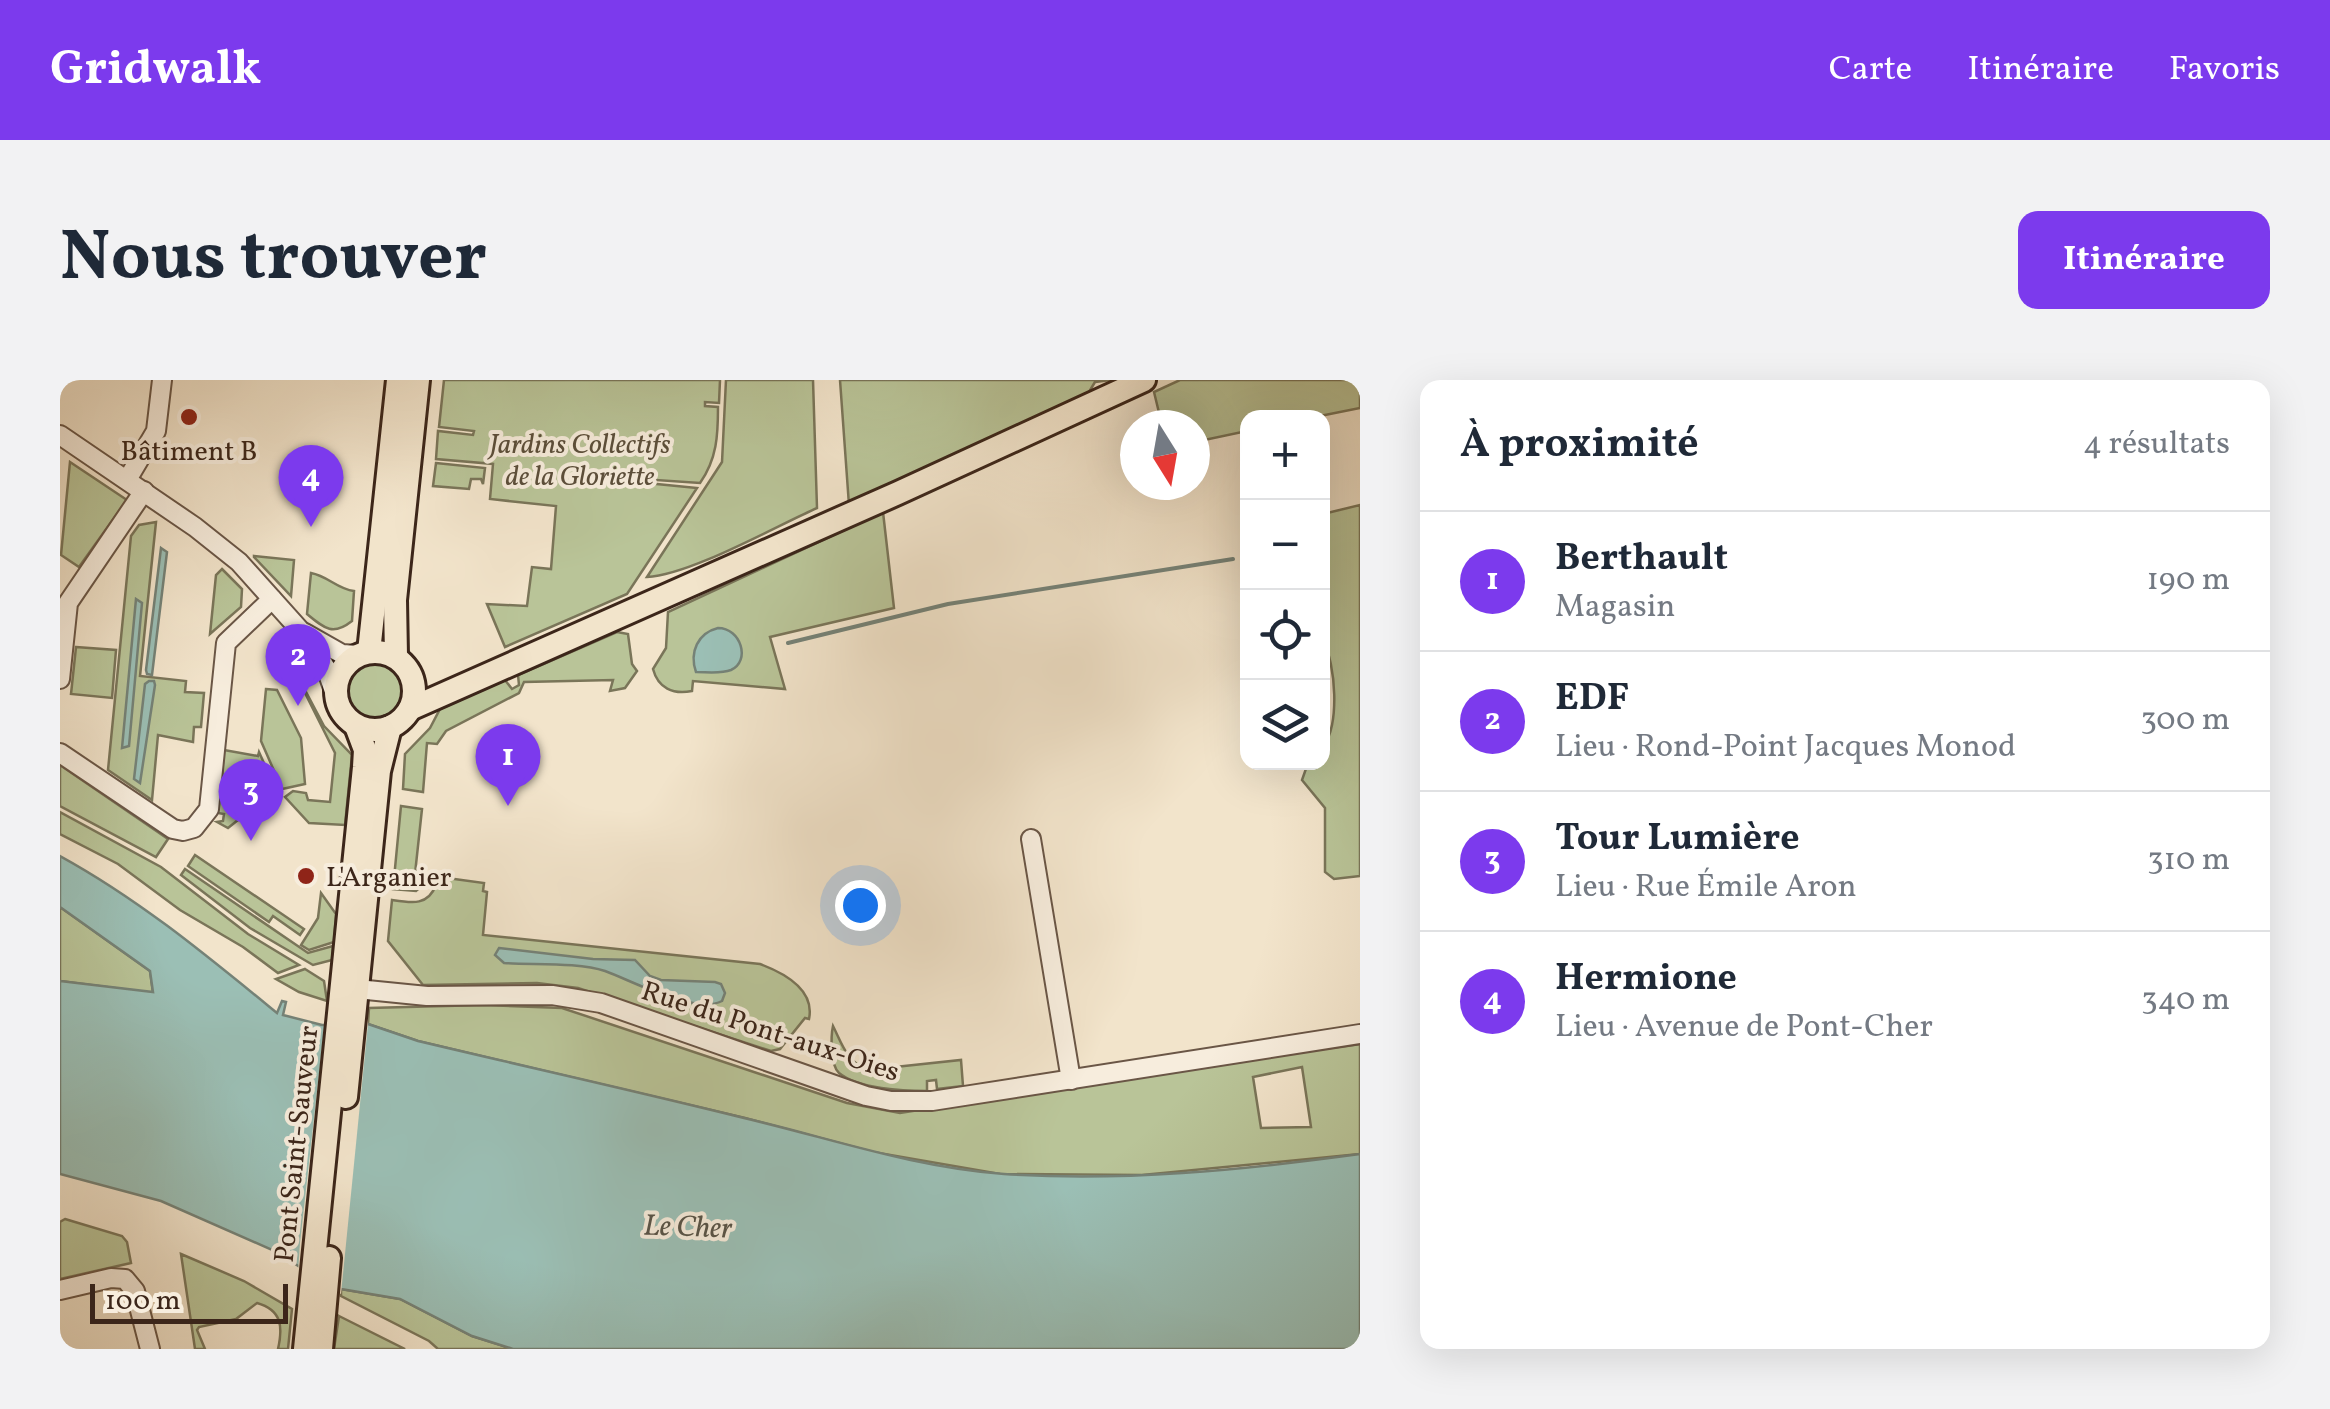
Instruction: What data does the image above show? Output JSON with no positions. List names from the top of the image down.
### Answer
{
  "streets": {
    "main road": ["Pont Saint-Sauveur"],
    "street": ["Rue du Pont-aux-Oies"]
  },
  "crossings": [
    ["Rue du Pont-aux-Oies", "Pont Saint-Sauveur"]
  ],
  "water": ["Le Cher"],
  "parks": ["Jardins Collectifs de la Gloriette"],
  "places": ["Bâtiment B", "L'Arganier"],
  "scale_bar": "100 m",
  "north": "bottom",
  "page": {
    "header": "Gridwalk",
    "nav": ["Carte", "Itinéraire", "Favoris"],
    "title": "Nous trouver",
    "buttons": "Itinéraire",
    "heading": ["À proximité", "4 résultats"],
    "map_buttons": ["+", "−"],
    "pins": [
      "4",
      "2",
      "1",
      "3"
    ],
    "list": [
      {
        "mark": "1",
        "name": "Berthault",
        "note": "Magasin",
        "value": "190 m"
      },
      {
        "mark": "2",
        "name": "EDF",
        "note": "Lieu · Rond-Point Jacques Monod",
        "value": "300 m"
      },
      {
        "mark": "3",
        "name": "Tour Lumière",
        "note": "Lieu · Rue Émile Aron",
        "value": "310 m"
      },
      {
        "mark": "4",
        "name": "Hermione",
        "note": "Lieu · Avenue de Pont-Cher",
        "value": "340 m"
      }
    ],
    "scale": "100 m"
  }
}
